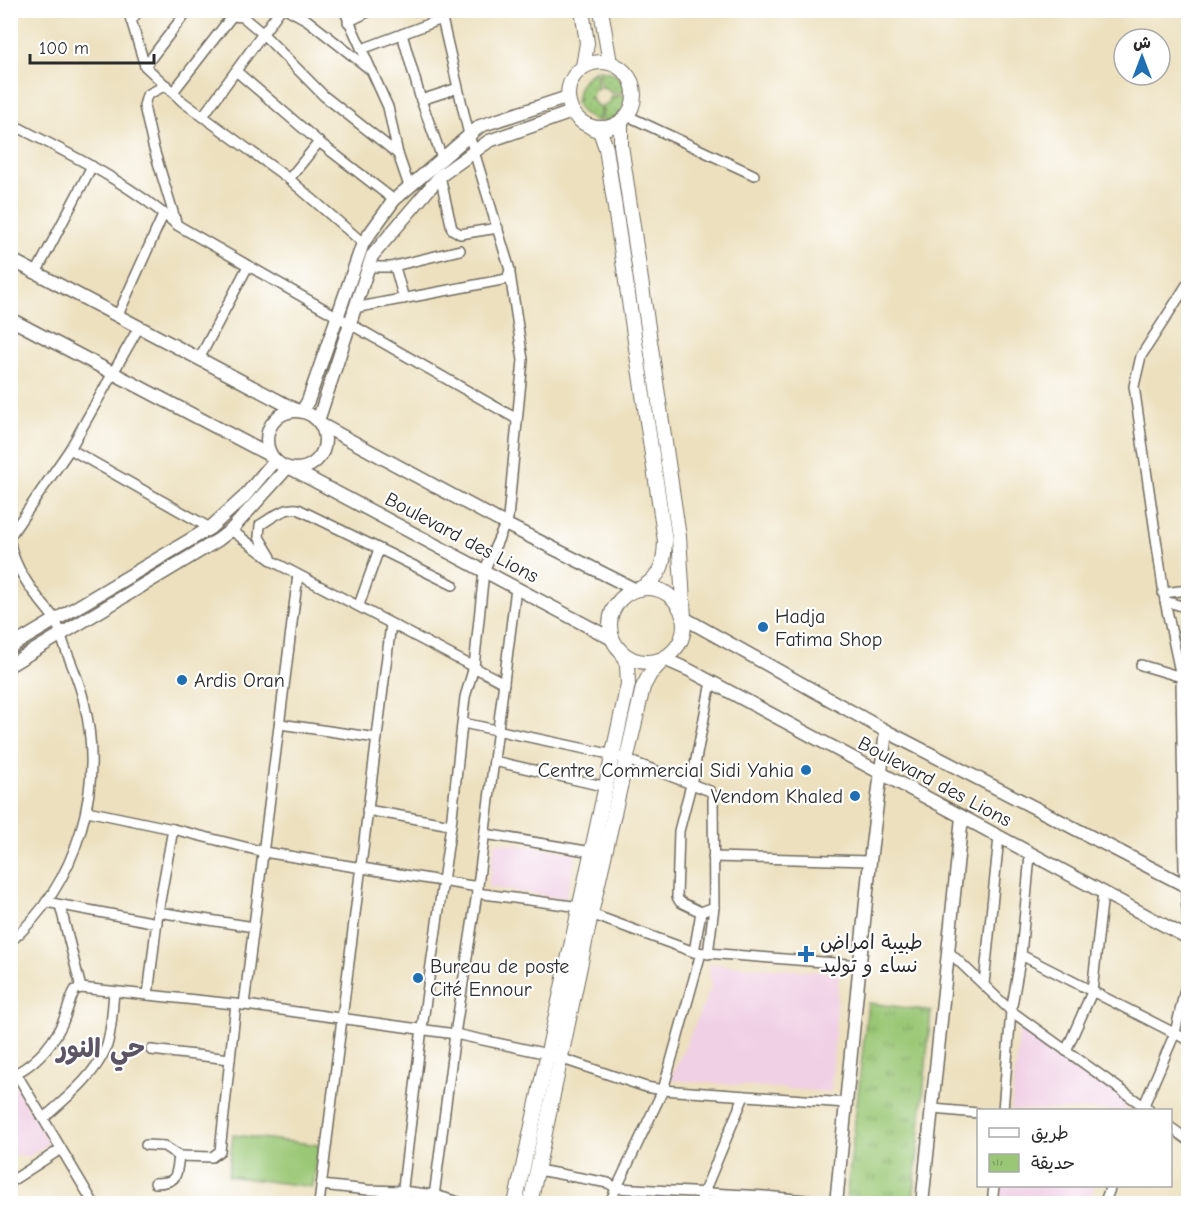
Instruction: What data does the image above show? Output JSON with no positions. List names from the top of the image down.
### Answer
{
  "streets": {
    "main road": ["Boulevard des Lions"]
  },
  "districts": ["حي النور"],
  "places": {
    "other": [
      "Hadja Fatima Shop",
      "Ardis Oran",
      "Centre Commercial Sidi Yahia",
      "Vendom Khaled",
      "Bureau de poste Cité Ennour"
    ],
    "health": ["طبيبة امراض نساء و توليد"]
  },
  "legend": ["طريق", "حديقة"],
  "scale_bar": "100 m",
  "north": "top"
}
